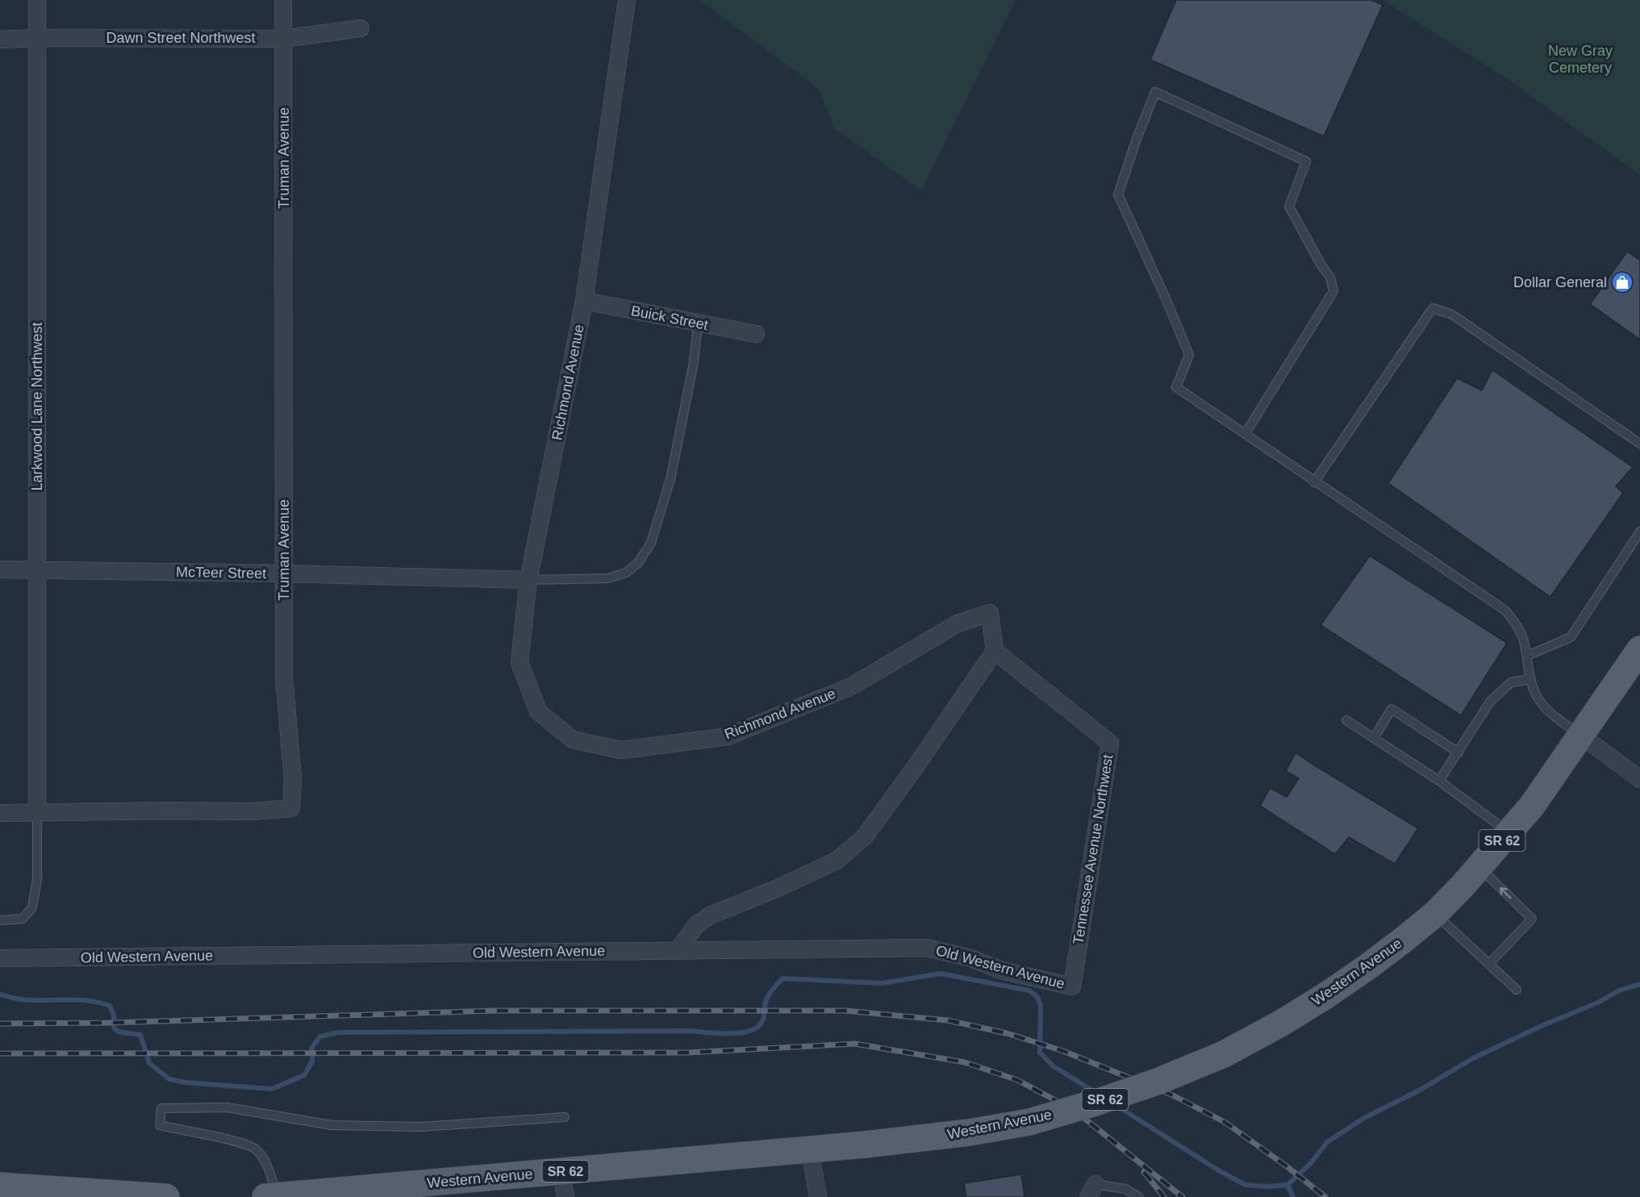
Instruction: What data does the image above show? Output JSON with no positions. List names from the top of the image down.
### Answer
{
  "streets": {
    "main road": ["SR 62", "Western Avenue"],
    "street": [
      "Dawn Street Northwest",
      "Truman Avenue",
      "Buick Street",
      "Richmond Avenue",
      "Larkwood Lane Northwest",
      "McTeer Street",
      "Tennessee Avenue Northwest",
      "Old Western Avenue"
    ]
  },
  "crossings": [
    ["Dawn Street Northwest", "Truman Avenue"],
    ["Dawn Street Northwest", "Larkwood Lane Northwest"],
    ["Truman Avenue", "Larkwood Lane Northwest"],
    ["Truman Avenue", "McTeer Street"],
    ["Buick Street", "Richmond Avenue"],
    ["Richmond Avenue", "McTeer Street"],
    ["Richmond Avenue", "Tennessee Avenue Northwest"],
    ["Larkwood Lane Northwest", "McTeer Street"],
    ["Tennessee Avenue Northwest", "Old Western Avenue"]
  ],
  "parks": ["New Gray Cemetery"],
  "places": {
    "shop": ["Dollar General"]
  }
}
